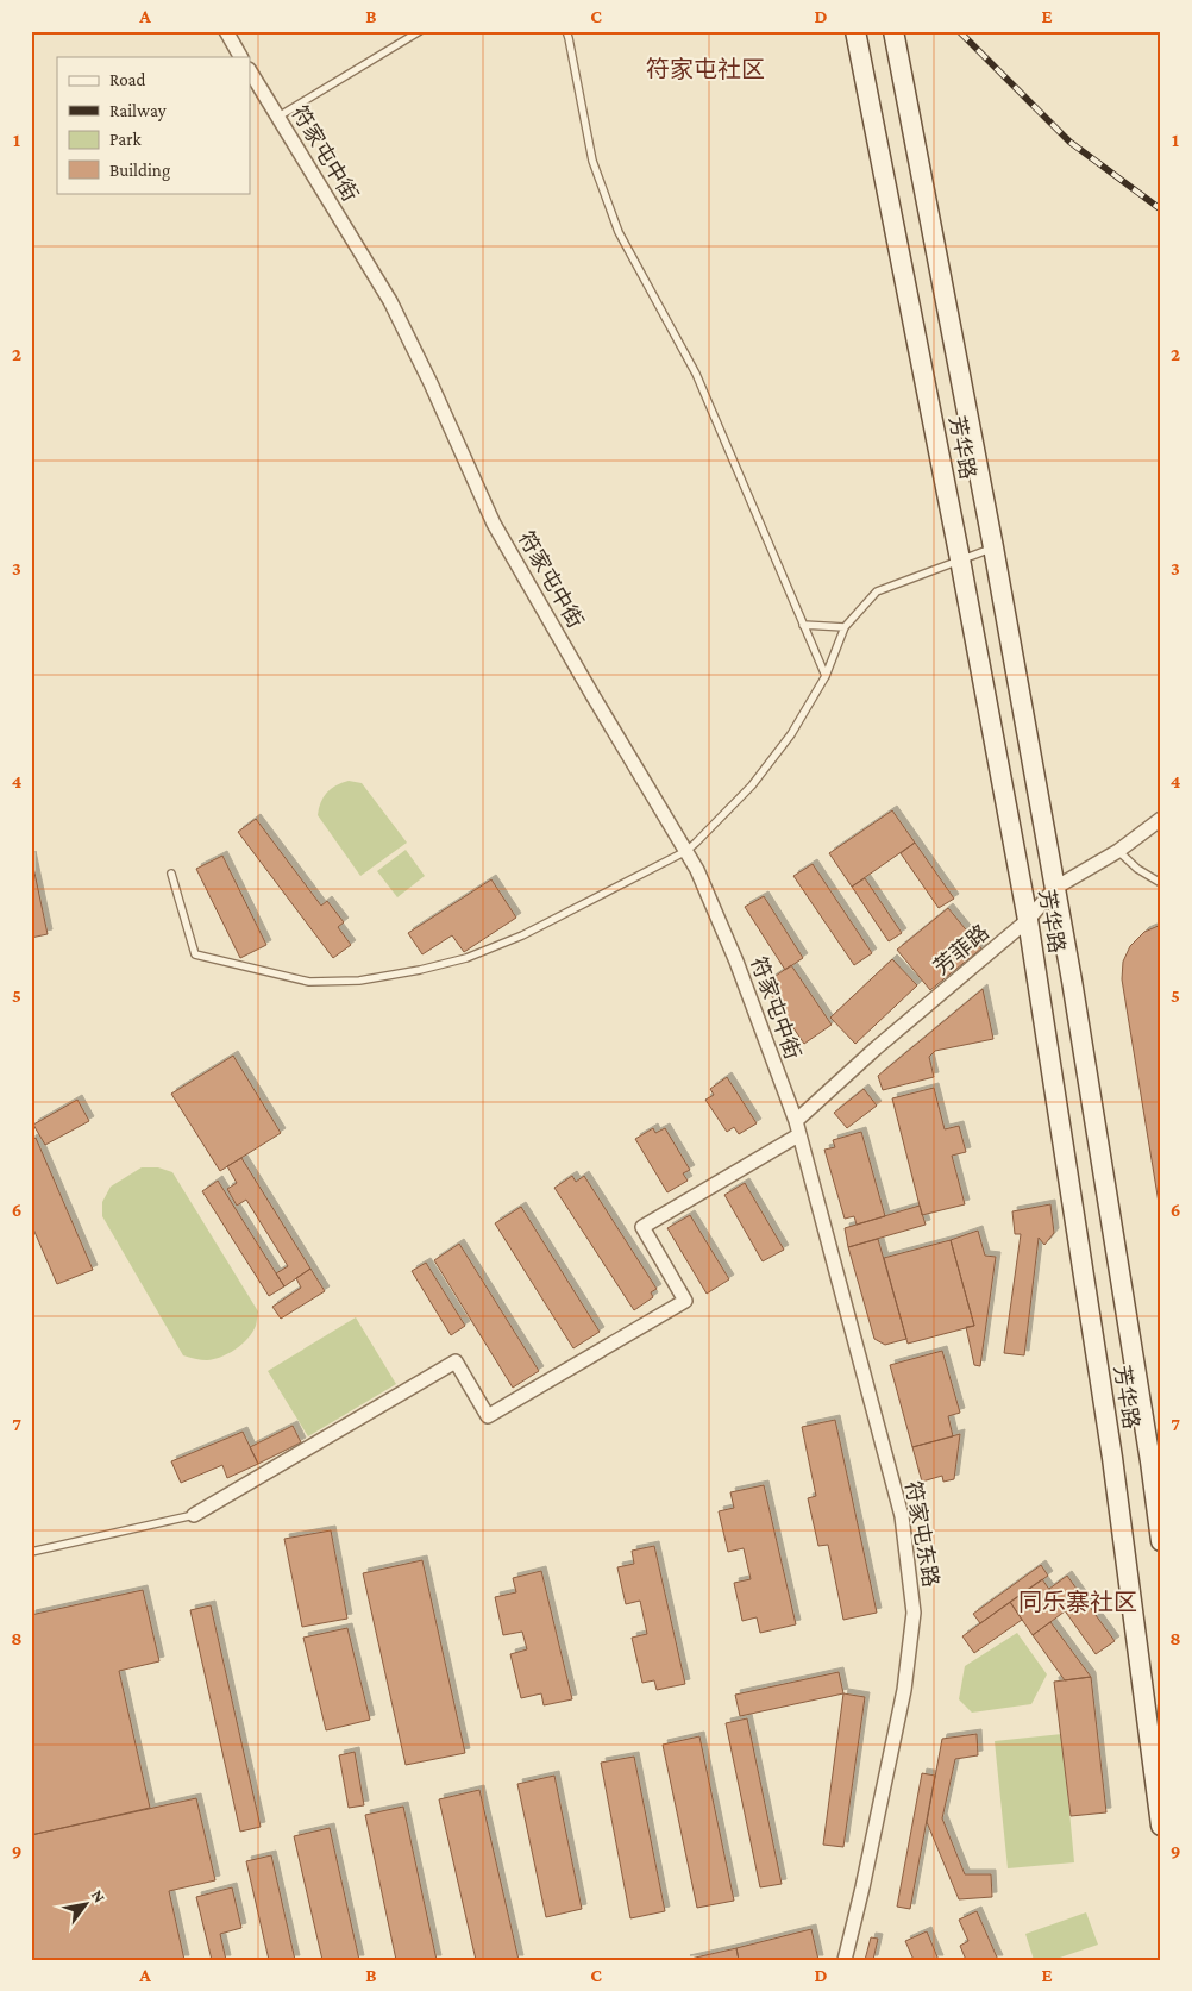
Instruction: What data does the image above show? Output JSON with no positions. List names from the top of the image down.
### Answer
{
  "streets": {
    "main road": ["芳华路"],
    "street": ["符家屯中街", "芳菲路", "符家屯东路"]
  },
  "crossings": [
    ["符家屯中街", "芳菲路"],
    ["符家屯中街", "符家屯东路"],
    ["芳华路", "芳菲路"],
    ["芳菲路", "符家屯东路"]
  ],
  "districts": ["符家屯社区", "同乐寨社区"],
  "legend": [
    "Road",
    "Railway",
    "Park",
    "Building"
  ],
  "north": "top right",
  "grid": {
    "columns": [
      "A",
      "B",
      "C",
      "D",
      "E"
    ],
    "rows": [
      "1",
      "2",
      "3",
      "4",
      "5",
      "6",
      "7",
      "8",
      "9"
    ]
  }
}
